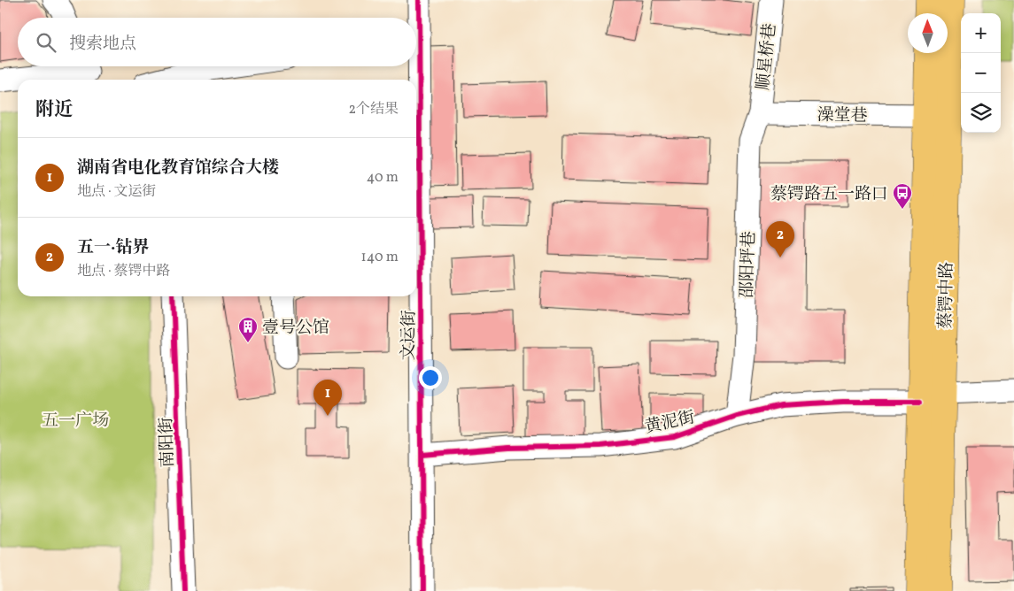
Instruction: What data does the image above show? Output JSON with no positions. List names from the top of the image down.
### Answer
{
  "streets": {
    "main road": ["蔡锷中路"],
    "street": [
      "顺星桥巷",
      "澡堂巷",
      "邵阳坪巷",
      "文运街",
      "黄泥街",
      "南阳街"
    ]
  },
  "crossings": [
    ["顺星桥巷", "澡堂巷"],
    ["顺星桥巷", "邵阳坪巷"],
    ["澡堂巷", "邵阳坪巷"],
    ["澡堂巷", "蔡锷中路"],
    ["邵阳坪巷", "黄泥街"],
    ["蔡锷中路", "黄泥街"],
    ["文运街", "黄泥街"]
  ],
  "parks": ["五一广场"],
  "places": {
    "bus stop": ["蔡锷路五一路口"],
    "building": ["壹号公馆"]
  },
  "north": "top",
  "page": {
    "map_buttons": ["+", "−"],
    "search": "搜索地点",
    "heading": ["附近", "2个结果"],
    "list": [
      {
        "mark": "1",
        "name": "湖南省电化教育馆综合大楼",
        "note": "地点 · 文运街",
        "value": "40 m"
      },
      {
        "mark": "2",
        "name": "五一·钻界",
        "note": "地点 · 蔡锷中路",
        "value": "140 m"
      }
    ],
    "pins": ["2", "1"]
  }
}
